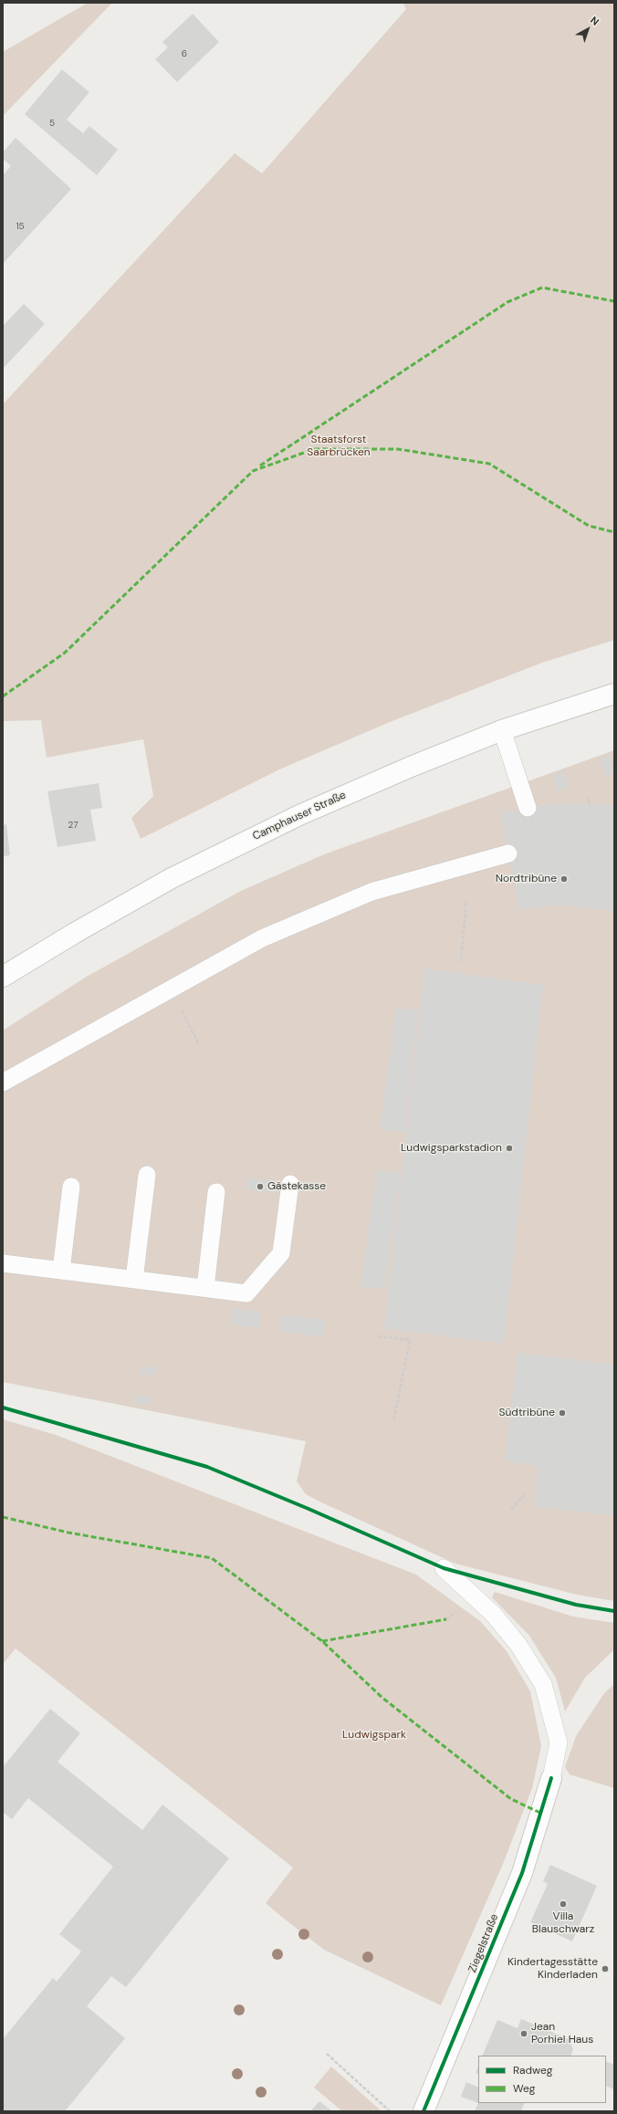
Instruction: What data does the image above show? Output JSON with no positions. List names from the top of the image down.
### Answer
{
  "streets": {
    "main road": ["Camphauser Straße", "Ziegelstraße"]
  },
  "parks": ["Staatsforst Saarbrücken", "Ludwigspark"],
  "places": [
    "Nordtribüne",
    "Ludwigsparkstadion",
    "Gästekasse",
    "Südtribüne",
    "Villa Blauschwarz",
    "Kindertagesstätte Kinderladen",
    "Jean Porhiel Haus"
  ],
  "house_numbers": [
    "6",
    "5",
    "15",
    "27"
  ],
  "legend": ["Radweg", "Weg"],
  "north": "top right"
}
